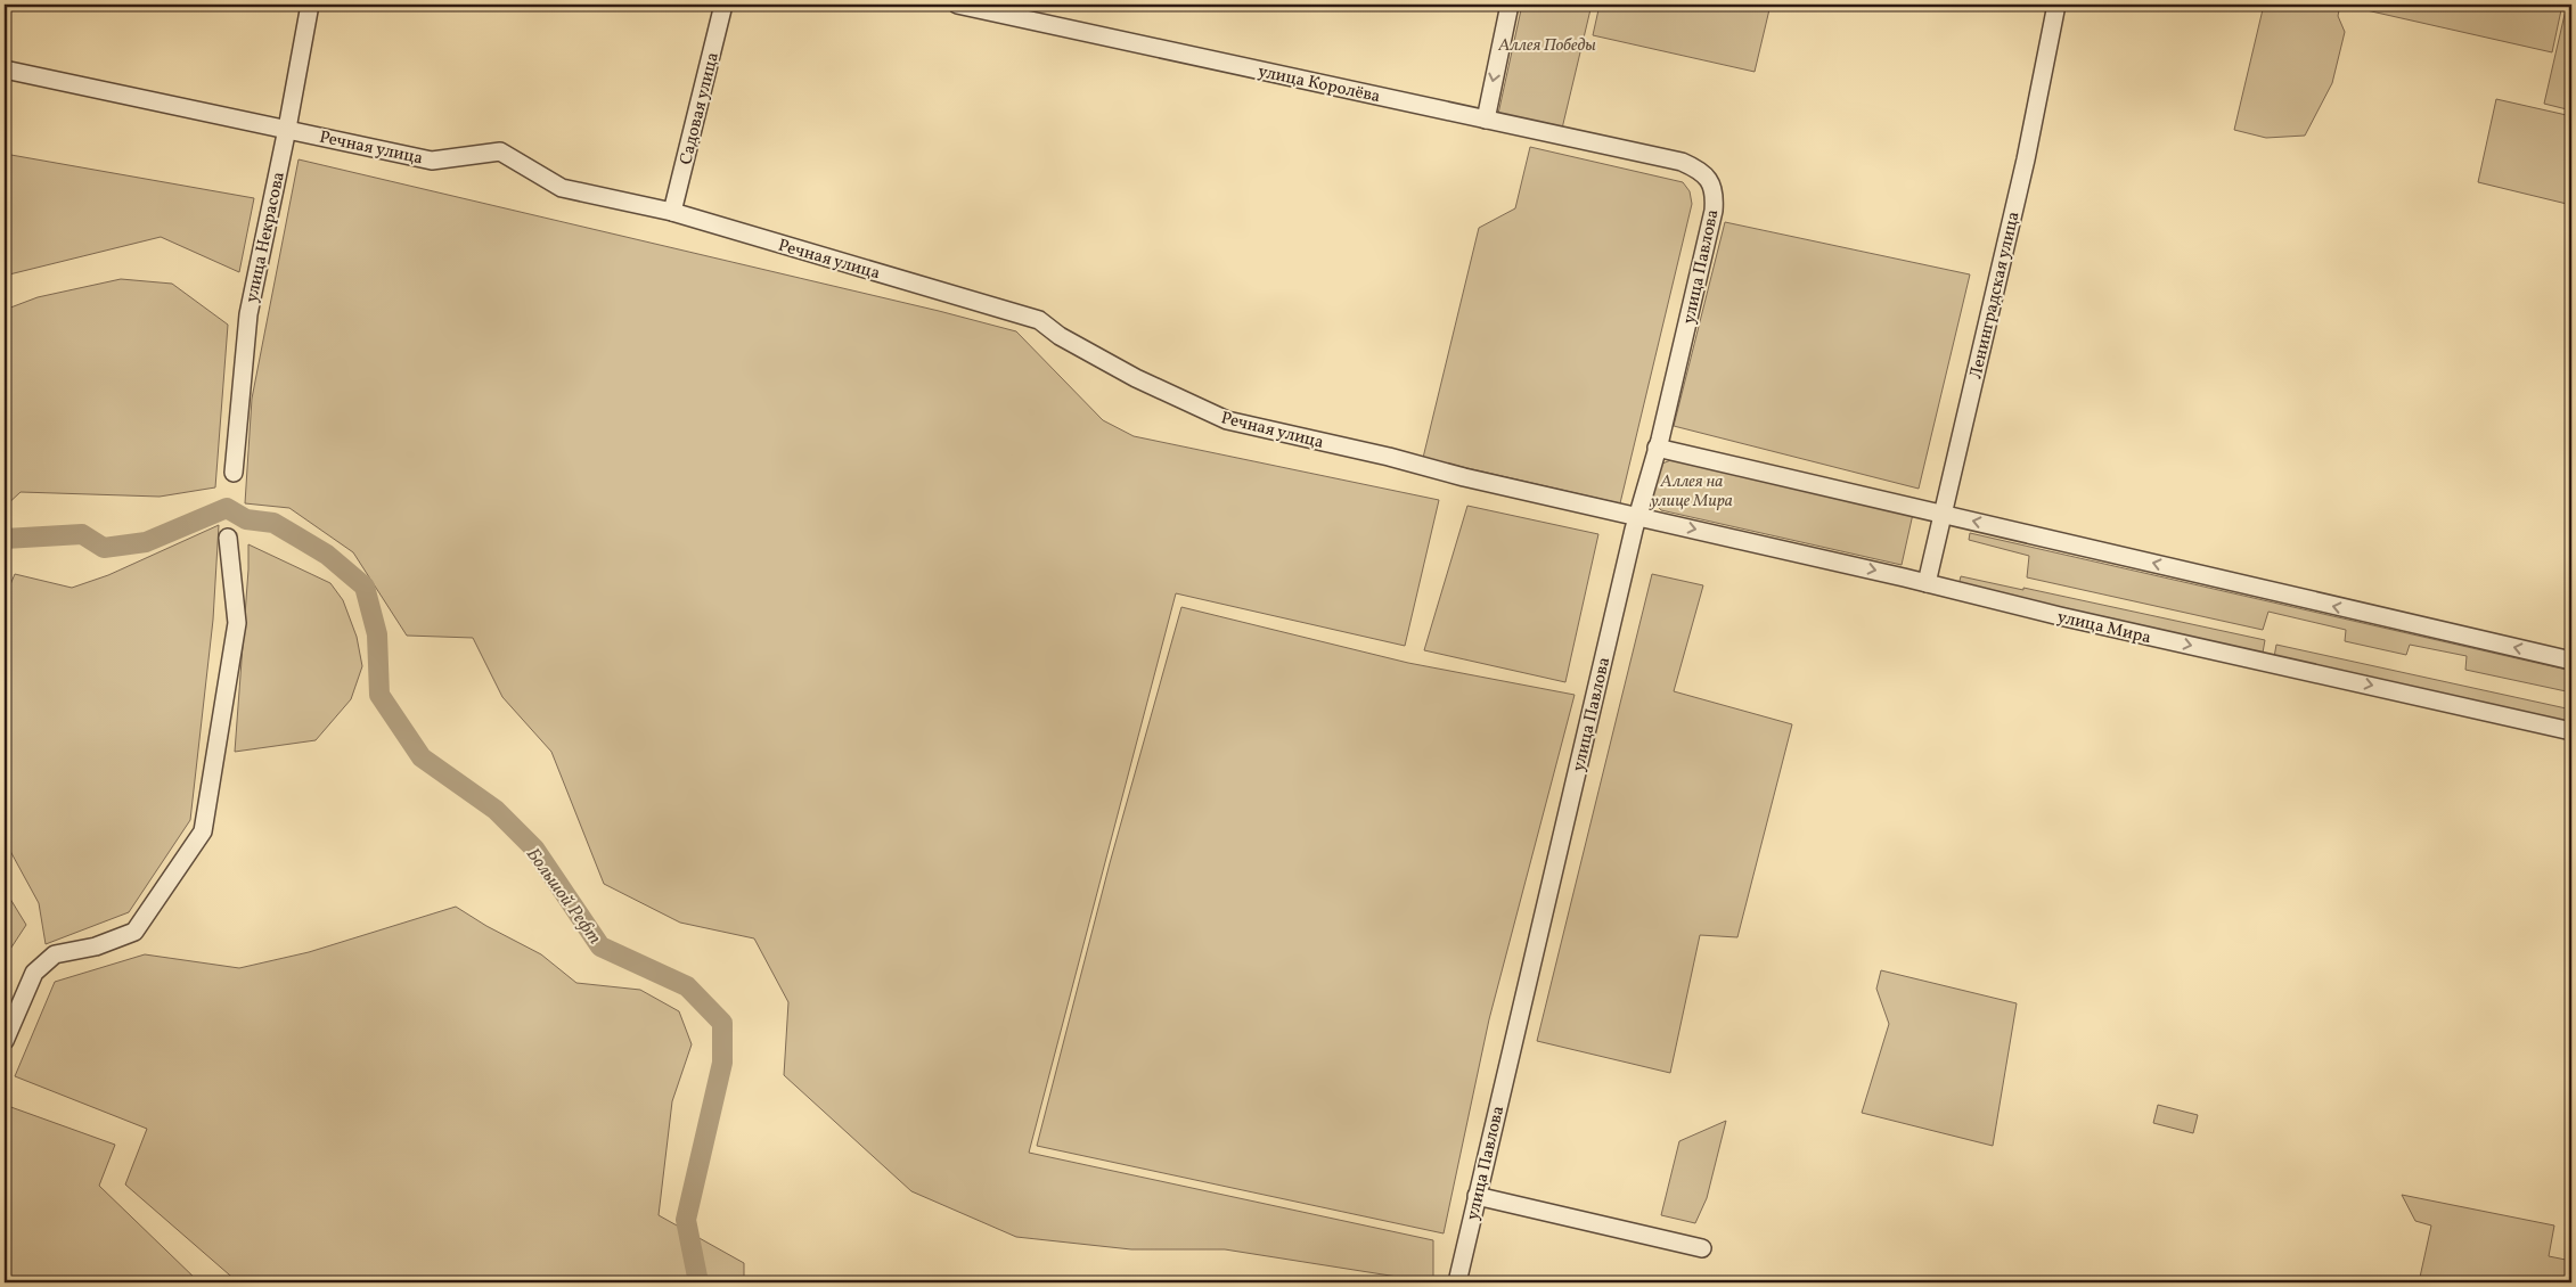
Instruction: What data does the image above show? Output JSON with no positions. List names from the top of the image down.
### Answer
{
  "streets": {
    "street": [
      "улица Королёва",
      "Садовая улица",
      "Речная улица",
      "улица Некрасова",
      "улица Павлова",
      "Ленинградская улица",
      "улица Мира"
    ]
  },
  "crossings": [
    ["улица Королёва", "улица Павлова"],
    ["Садовая улица", "Речная улица"],
    ["Речная улица", "улица Некрасова"],
    ["Речная улица", "улица Павлова"],
    ["Речная улица", "улица Мира"],
    ["улица Павлова", "улица Мира"],
    ["Ленинградская улица", "улица Мира"]
  ],
  "water": ["Большой Рефт"],
  "parks": ["Аллея Победы", "Аллея на улице Мира"]
}
